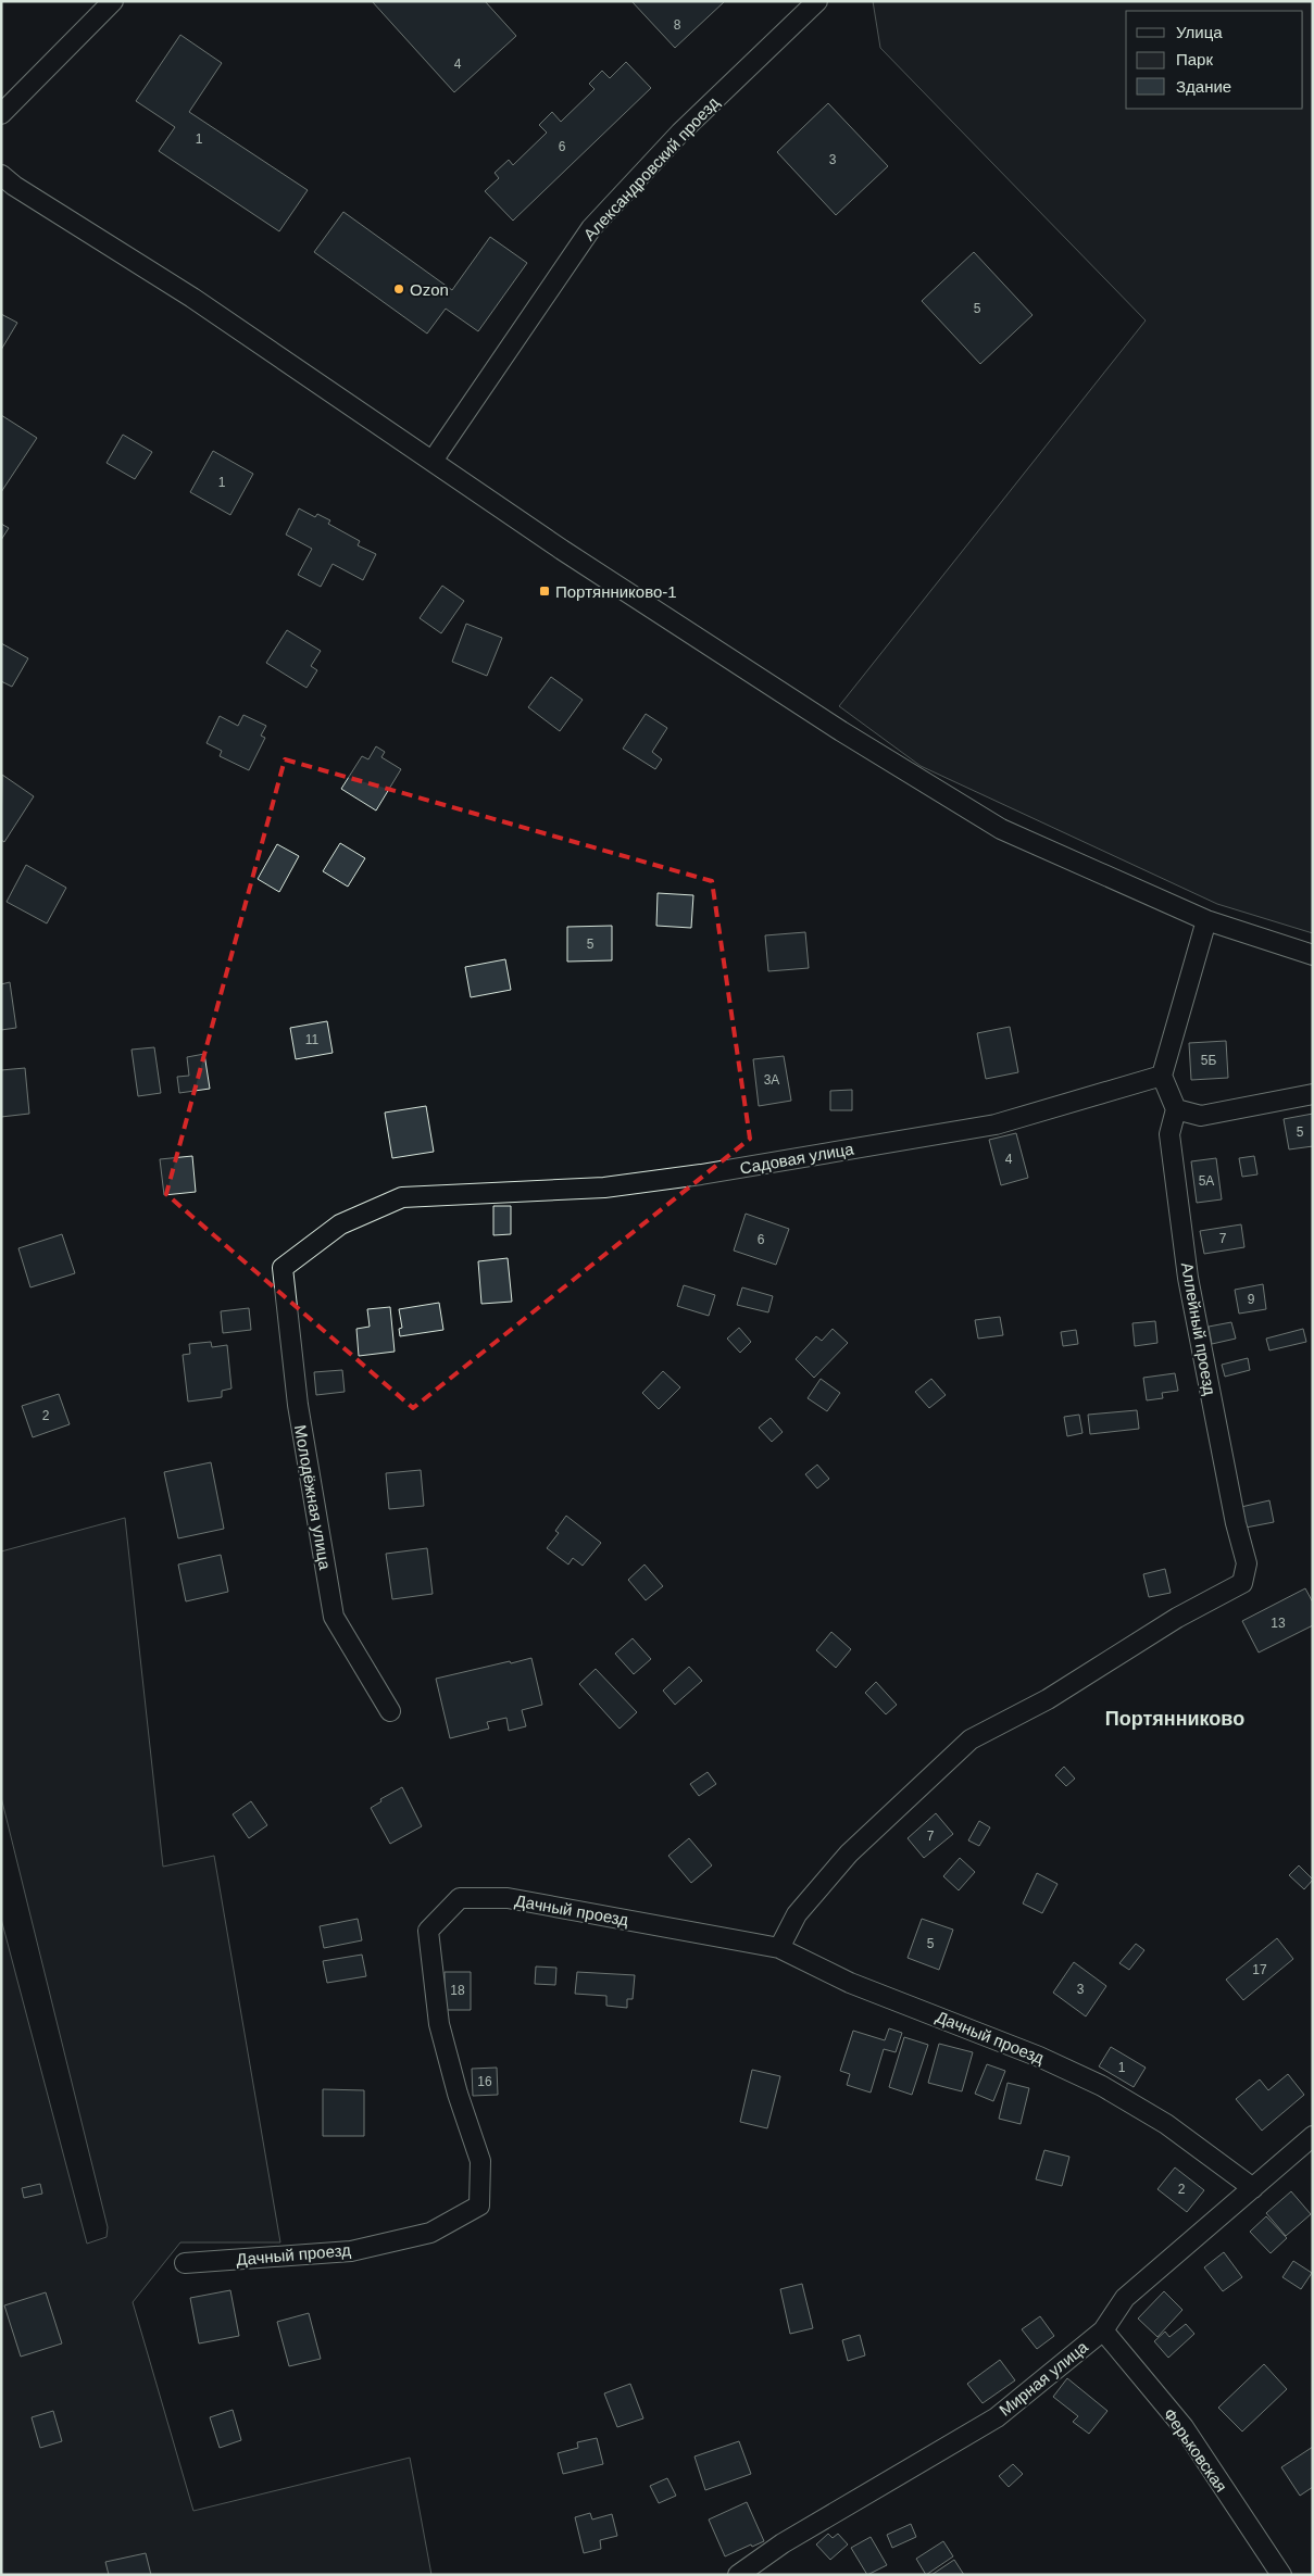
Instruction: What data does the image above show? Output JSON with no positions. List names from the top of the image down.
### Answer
{
  "streets": {
    "street": [
      "Александровский проезд",
      "Садовая улица",
      "Аллейный проезд",
      "Молодёжная улица",
      "Дачный проезд",
      "Мирная улица",
      "Ферьковская"
    ]
  },
  "crossings": [
    ["Садовая улица", "Молодёжная улица"],
    ["Аллейный проезд", "Дачный проезд"],
    ["Дачный проезд", "Мирная улица"],
    ["Мирная улица", "Ферьковская"]
  ],
  "districts": ["Портянниково"],
  "places": {
    "other": ["Ozon"],
    "transit": ["Портянниково-1"]
  },
  "house_numbers": [
    "8",
    "4",
    "1",
    "6",
    "3",
    "5",
    "1",
    "5",
    "11",
    "5Б",
    "3А",
    "5",
    "4",
    "5А",
    "7",
    "6",
    "9",
    "2",
    "13",
    "7",
    "5",
    "17",
    "3",
    "18",
    "1",
    "16",
    "2"
  ],
  "legend": ["Улица", "Парк", "Здание"]
}
